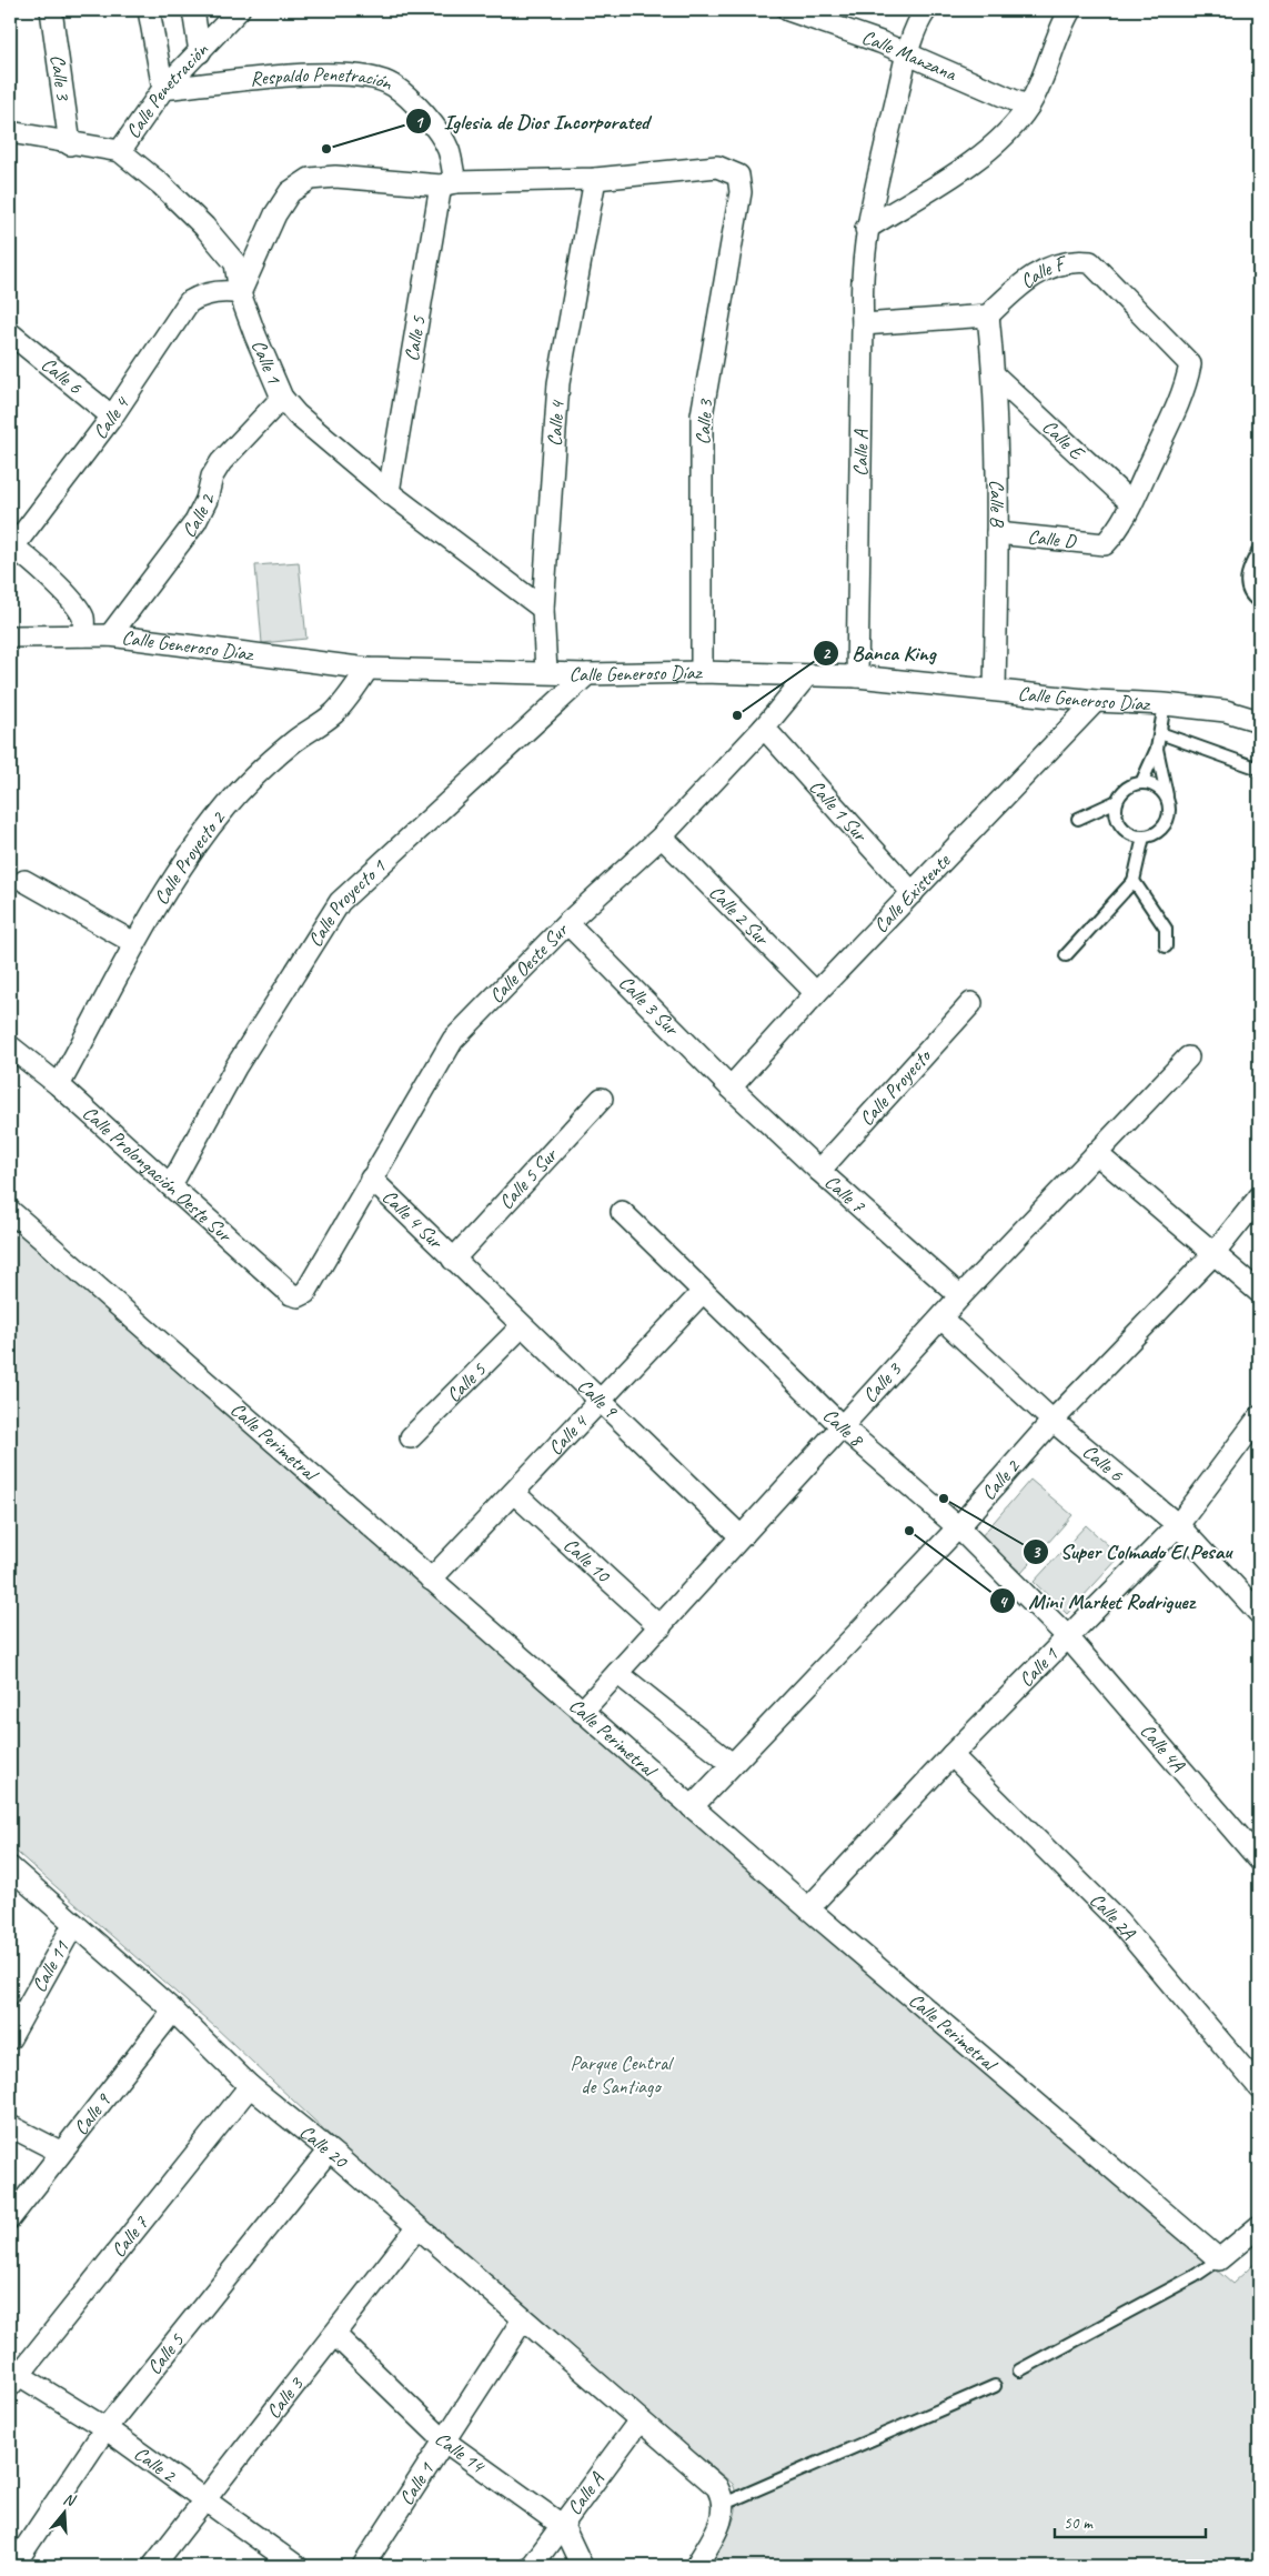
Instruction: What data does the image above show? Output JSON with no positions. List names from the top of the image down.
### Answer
{
  "streets": {
    "street": [
      "Calle Manzana",
      "Calle 3",
      "Respaldo Penetración",
      "Calle Penetración",
      "Calle F",
      "Calle 5",
      "Calle 1",
      "Calle 6",
      "Calle 4",
      "Calle E",
      "Calle A",
      "Calle B",
      "Calle 2",
      "Calle D",
      "Calle Generoso Díaz",
      "Calle 1 Sur",
      "Calle Proyecto 2",
      "Calle Existente",
      "Calle Proyecto 1",
      "Calle 2 Sur",
      "Calle Oeste Sur",
      "Calle 3 Sur",
      "Calle Proyecto",
      "Calle Prolongación Oeste Sur",
      "Calle 5 Sur",
      "Calle 7",
      "Calle 4 Sur",
      "Calle 9",
      "Calle 8",
      "Calle Perimetral",
      "Calle 10",
      "Calle 4A",
      "Calle 2A",
      "Calle 11",
      "Calle 20",
      "Calle 14"
    ]
  },
  "crossings": [
    ["Calle Manzana", "Calle A"],
    ["Calle 3", "Calle 6"],
    ["Calle 3", "Calle 4"],
    ["Calle 3", "Calle 2"],
    ["Calle 3", "Calle Generoso Díaz"],
    ["Calle 3", "Calle 7"],
    ["Calle 3", "Calle 9"],
    ["Calle 3", "Calle 8"],
    ["Calle 3", "Calle Perimetral"],
    ["Calle 3", "Calle 10"],
    ["Calle 3", "Calle 20"],
    ["Calle 3", "Calle 14"],
    ["Respaldo Penetración", "Calle Penetración"],
    ["Respaldo Penetración", "Calle 5"],
    ["Calle Penetración", "Calle 1"],
    ["Calle F", "Calle E"],
    ["Calle F", "Calle B"],
    ["Calle F", "Calle D"],
    ["Calle 5", "Calle 1"],
    ["Calle 5", "Calle 2"],
    ["Calle 5", "Calle 9"],
    ["Calle 5", "Calle 20"],
    ["Calle 1", "Calle 6"],
    ["Calle 1", "Calle 4"],
    ["Calle 1", "Calle 2"],
    ["Calle 1", "Calle 8"],
    ["Calle 1", "Calle Perimetral"],
    ["Calle 1", "Calle 4A"],
    ["Calle 1", "Calle 2A"],
    ["Calle 1", "Calle 20"],
    ["Calle 1", "Calle 14"],
    ["Calle 6", "Calle 4"],
    ["Calle 6", "Calle 2"],
    ["Calle 4", "Calle Generoso Díaz"],
    ["Calle 4", "Calle 9"],
    ["Calle 4", "Calle 8"],
    ["Calle 4", "Calle Perimetral"],
    ["Calle 4", "Calle 10"],
    ["Calle E", "Calle B"],
    ["Calle E", "Calle D"],
    ["Calle A", "Calle Generoso Díaz"],
    ["Calle A", "Calle 20"],
    ["Calle A", "Calle 14"],
    ["Calle B", "Calle D"],
    ["Calle B", "Calle Generoso Díaz"],
    ["Calle 2", "Calle Generoso Díaz"],
    ["Calle 2", "Calle 7"],
    ["Calle 2", "Calle 8"],
    ["Calle 2", "Calle Perimetral"],
    ["Calle Generoso Díaz", "Calle Proyecto 2"],
    ["Calle Generoso Díaz", "Calle Existente"],
    ["Calle Generoso Díaz", "Calle Proyecto 1"],
    ["Calle Generoso Díaz", "Calle Oeste Sur"],
    ["Calle 1 Sur", "Calle Existente"],
    ["Calle 1 Sur", "Calle Oeste Sur"],
    ["Calle Proyecto 2", "Calle Prolongación Oeste Sur"],
    ["Calle Existente", "Calle 2 Sur"],
    ["Calle Existente", "Calle 3 Sur"],
    ["Calle Existente", "Calle 7"],
    ["Calle Proyecto 1", "Calle Prolongación Oeste Sur"],
    ["Calle 2 Sur", "Calle Oeste Sur"],
    ["Calle Oeste Sur", "Calle 3 Sur"],
    ["Calle Oeste Sur", "Calle Prolongación Oeste Sur"],
    ["Calle Oeste Sur", "Calle 4 Sur"],
    ["Calle 3 Sur", "Calle 7"],
    ["Calle Proyecto", "Calle 7"],
    ["Calle 5 Sur", "Calle 4 Sur"],
    ["Calle 5 Sur", "Calle 9"],
    ["Calle 7", "Calle 20"],
    ["Calle 4 Sur", "Calle 9"],
    ["Calle 9", "Calle 20"],
    ["Calle 8", "Calle 4A"],
    ["Calle 11", "Calle 20"]
  ],
  "parks": ["Parque Central de Santiago"],
  "places": [
    "Iglesia de Dios Incorporated",
    "Banca King",
    "Super Colmado El Pesau",
    "Mini Market Rodriguez"
  ],
  "scale_bar": "50 m",
  "north": "top"
}
